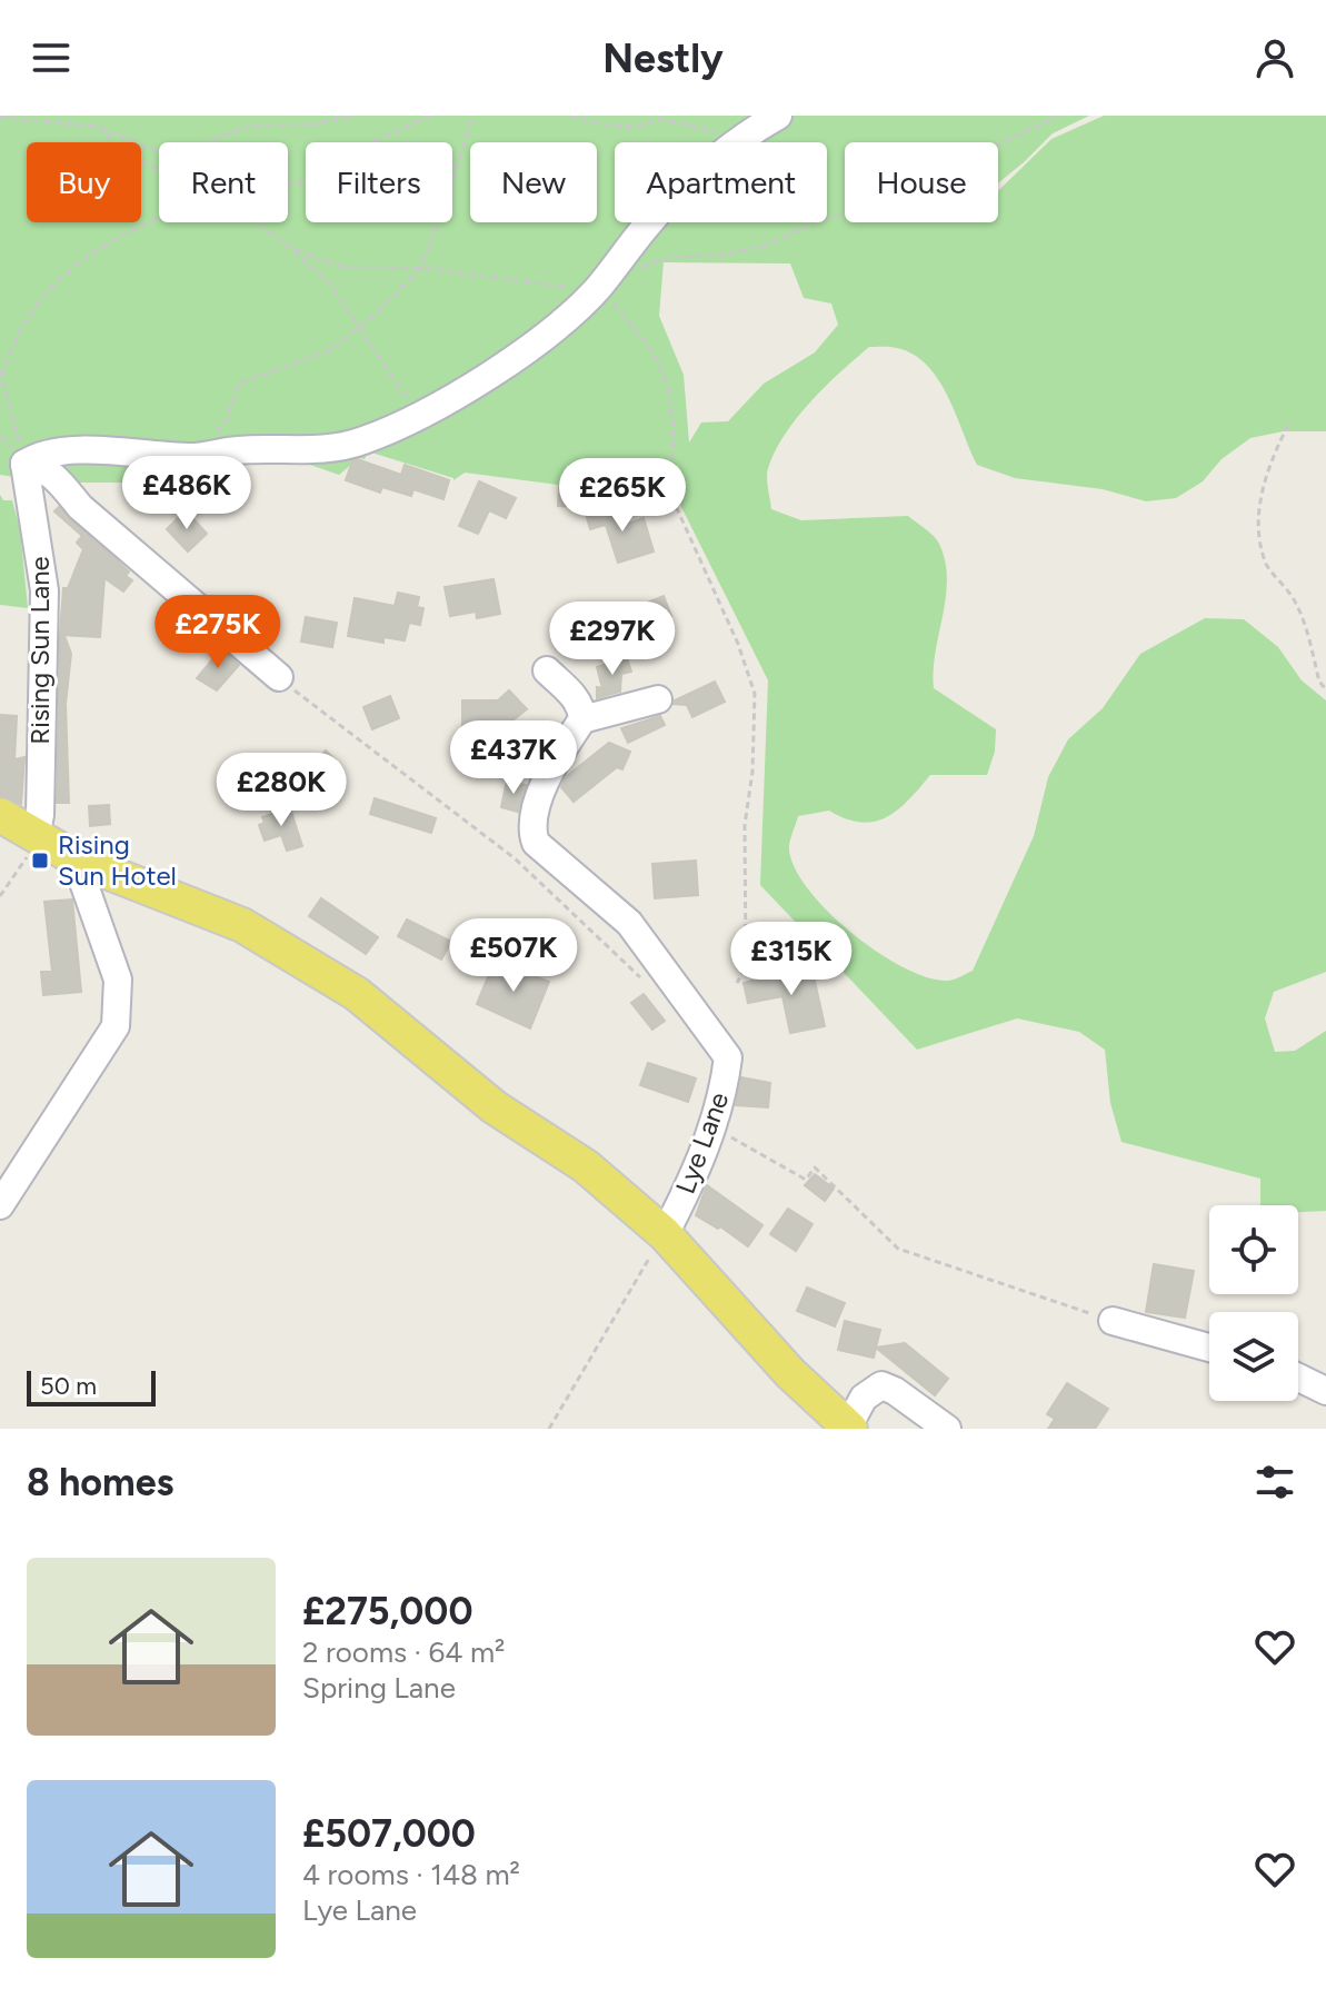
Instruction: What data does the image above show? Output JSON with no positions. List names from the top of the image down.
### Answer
{
  "streets": {
    "street": ["Rising Sun Lane", "Lye Lane"]
  },
  "places": {
    "transit": ["Rising Sun Hotel"]
  },
  "scale_bar": "50 m",
  "page": {
    "header": "Nestly",
    "chip": [
      "Buy",
      "Rent",
      "Filters",
      "New",
      "Apartment",
      "House"
    ],
    "price": [
      "£486K",
      "£265K",
      "£275K",
      "£297K",
      "£437K",
      "£280K",
      "£507K",
      "£315K"
    ],
    "scale": "50 m",
    "heading": "8 homes",
    "list": [
      {
        "name": "£275,000",
        "note": "2 rooms · 64 m² · Spring Lane"
      },
      {
        "name": "£507,000",
        "note": "4 rooms · 148 m² · Lye Lane"
      }
    ]
  }
}
